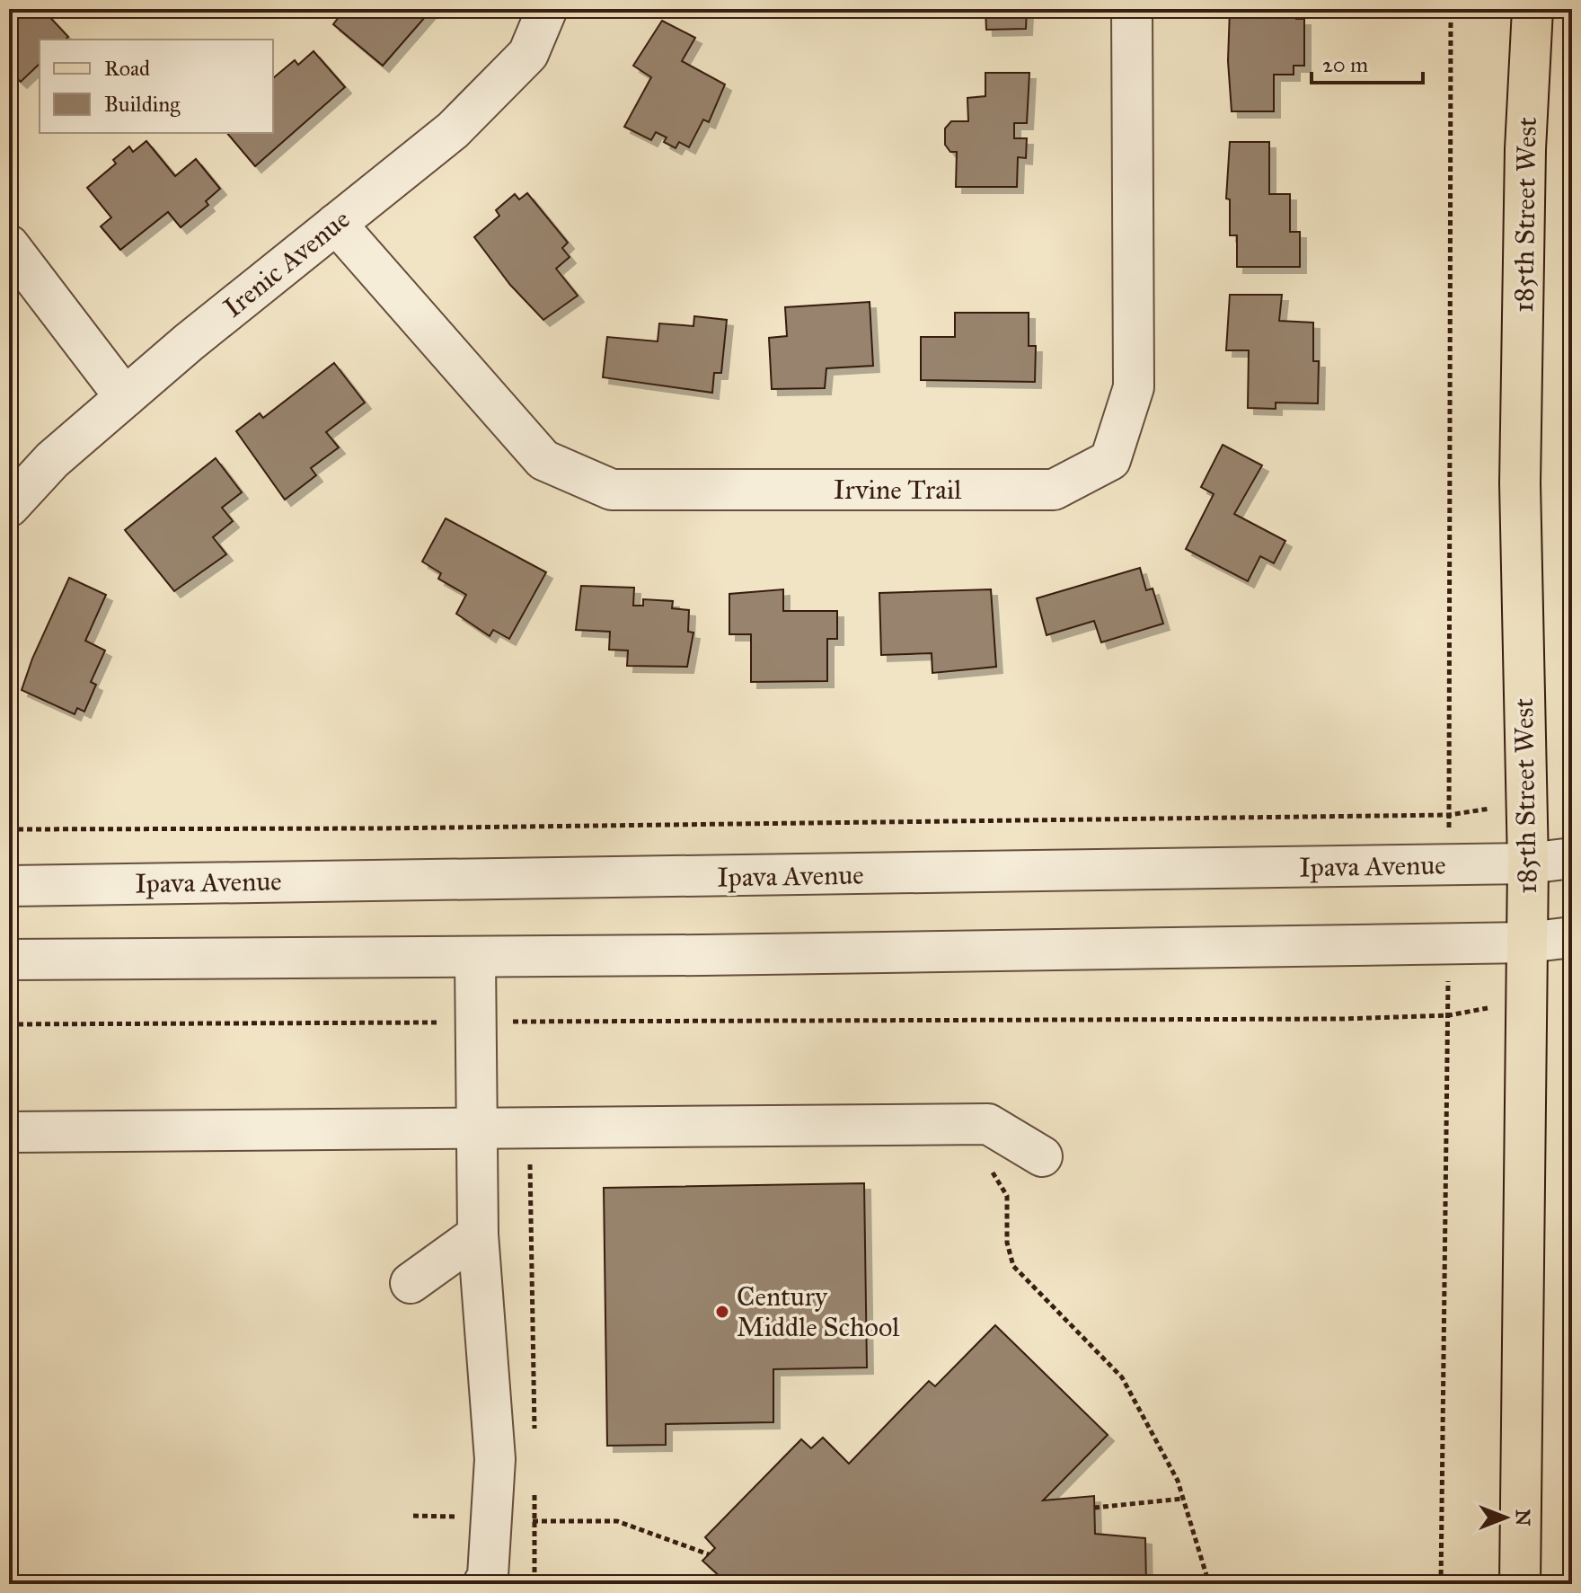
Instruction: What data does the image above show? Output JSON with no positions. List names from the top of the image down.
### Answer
{
  "streets": {
    "main road": ["185th Street West"],
    "street": ["Irenic Avenue", "Irvine Trail", "Ipava Avenue"]
  },
  "crossings": [
    ["185th Street West", "Ipava Avenue"],
    ["Irenic Avenue", "Irvine Trail"]
  ],
  "places": ["Century Middle School"],
  "legend": ["Road", "Building"],
  "scale_bar": "20 m",
  "north": "right"
}
